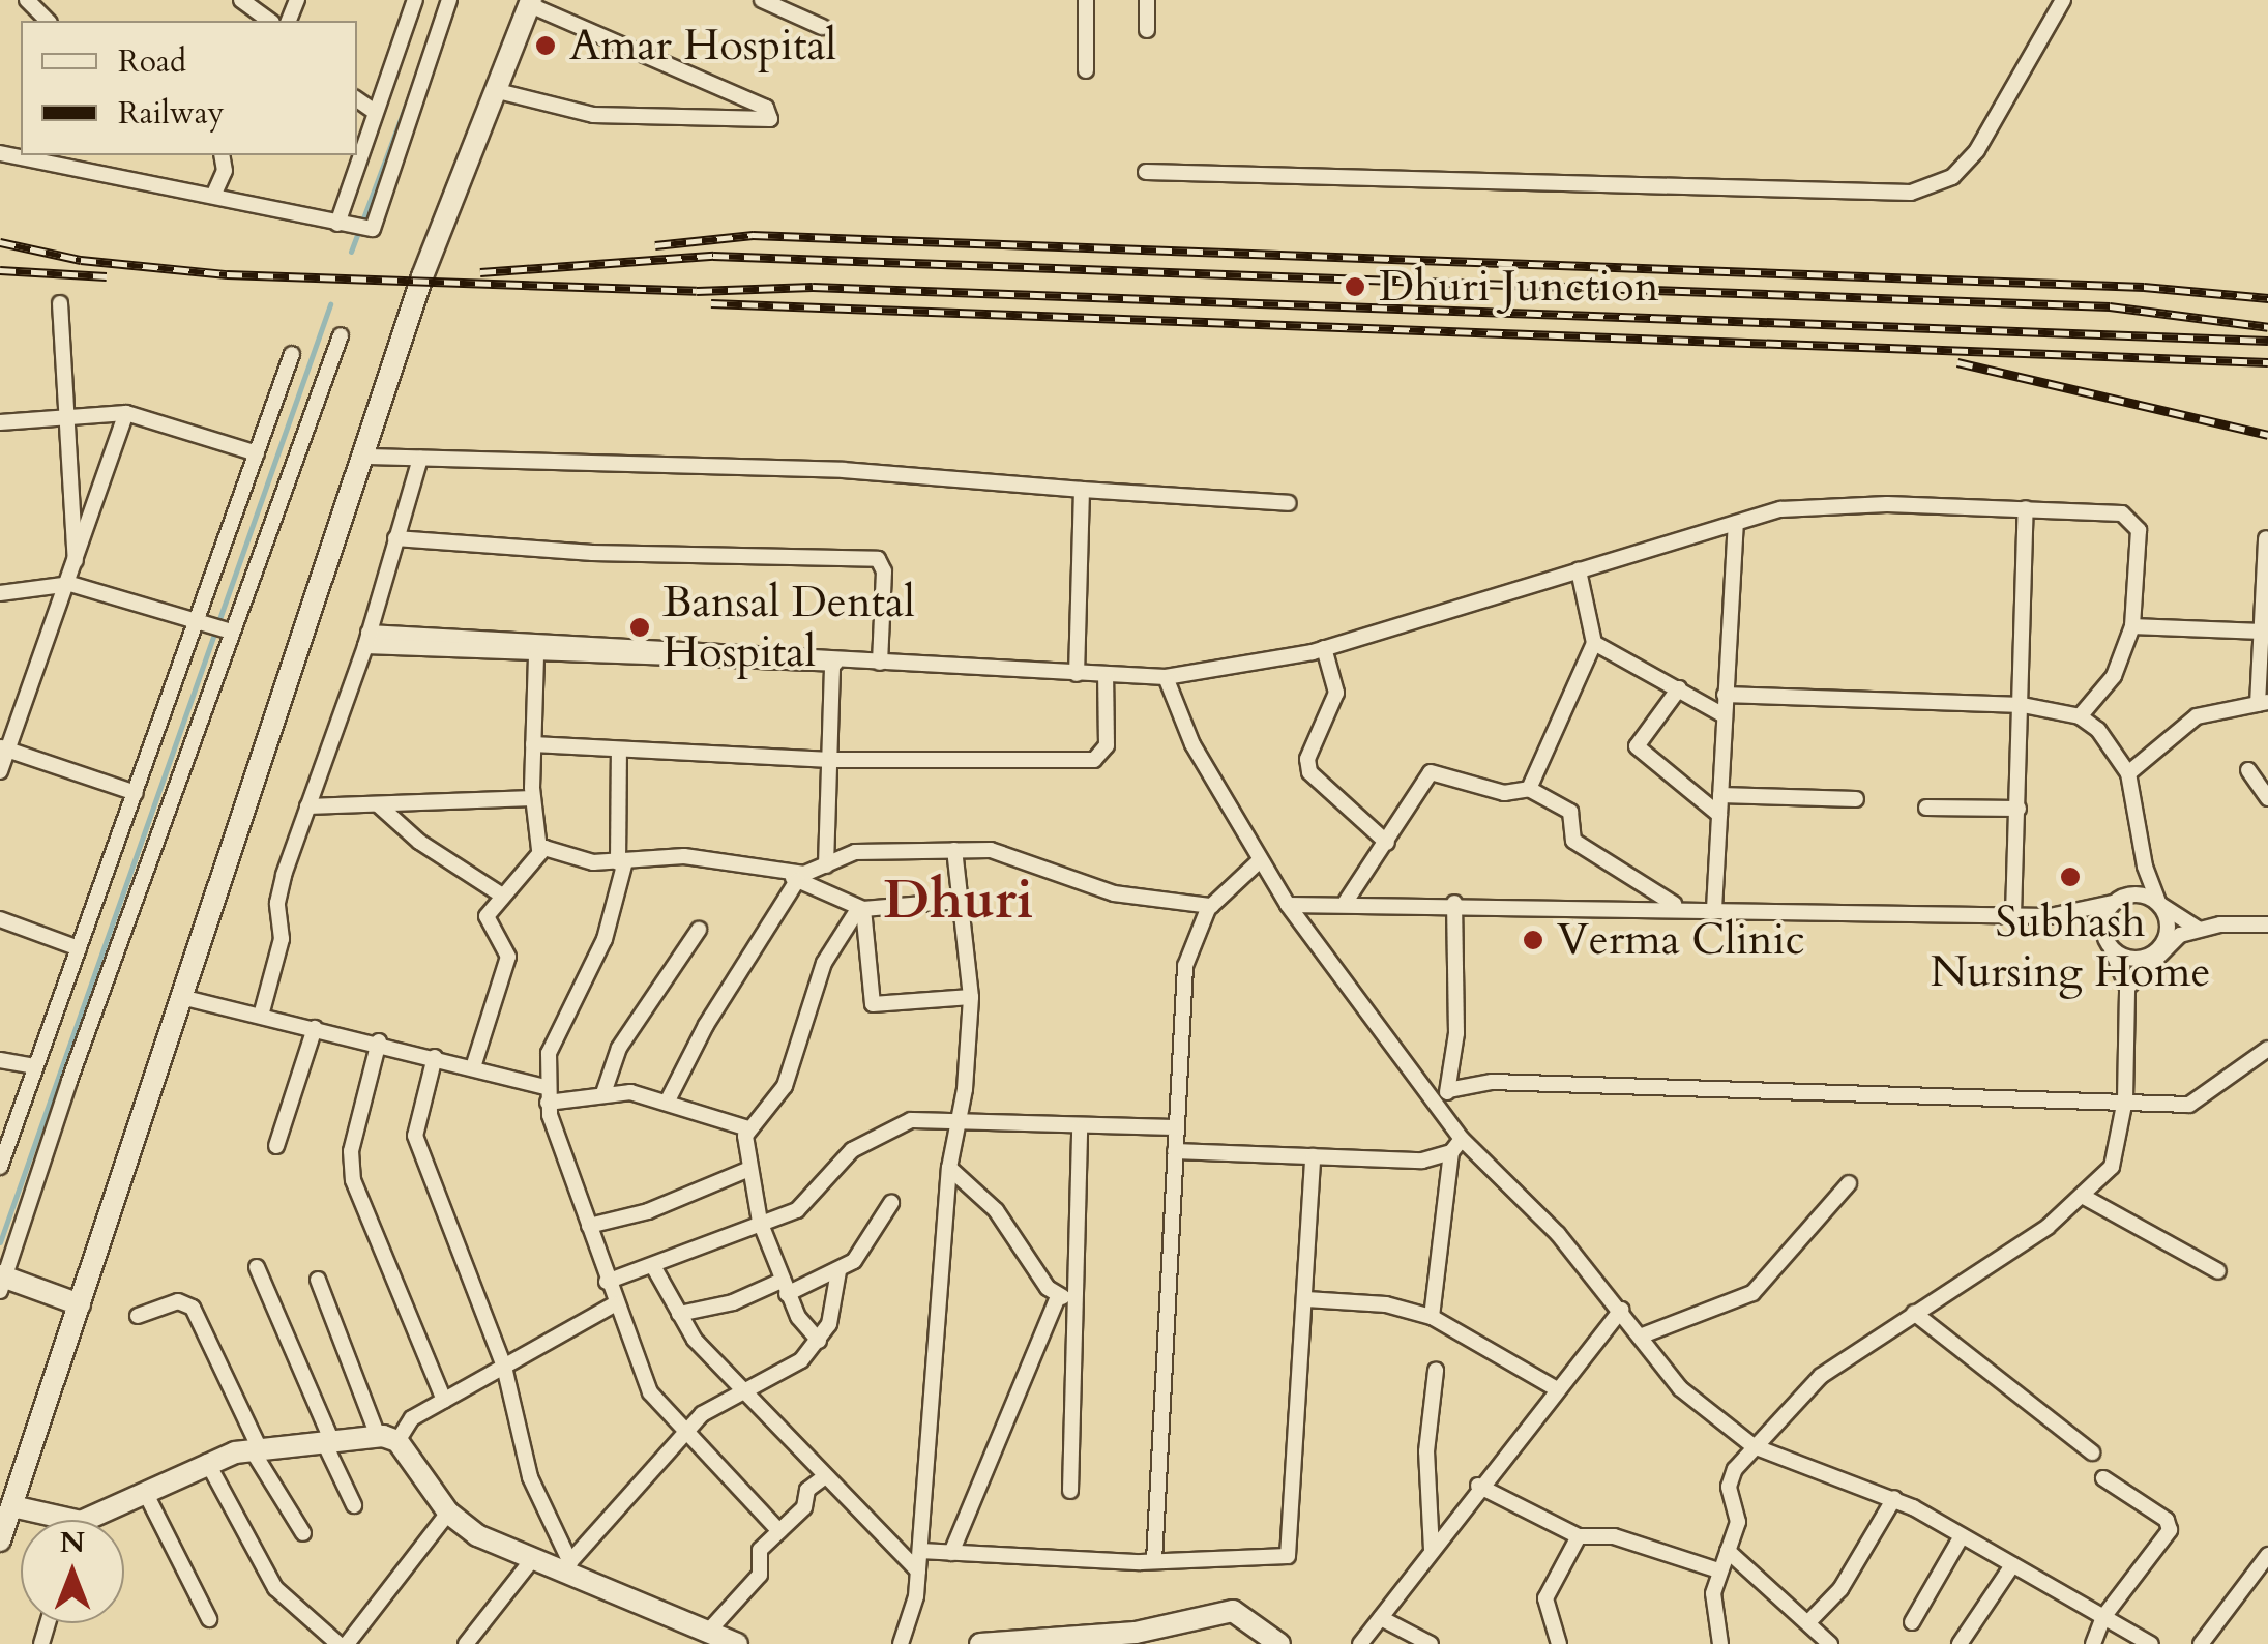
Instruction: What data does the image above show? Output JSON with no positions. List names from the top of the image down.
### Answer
{
  "districts": ["Dhuri"],
  "places": [
    "Amar Hospital",
    "Dhuri Junction",
    "Bansal Dental Hospital",
    "Subhash Nursing Home",
    "Verma Clinic"
  ],
  "legend": ["Road", "Railway"],
  "north": "top"
}
